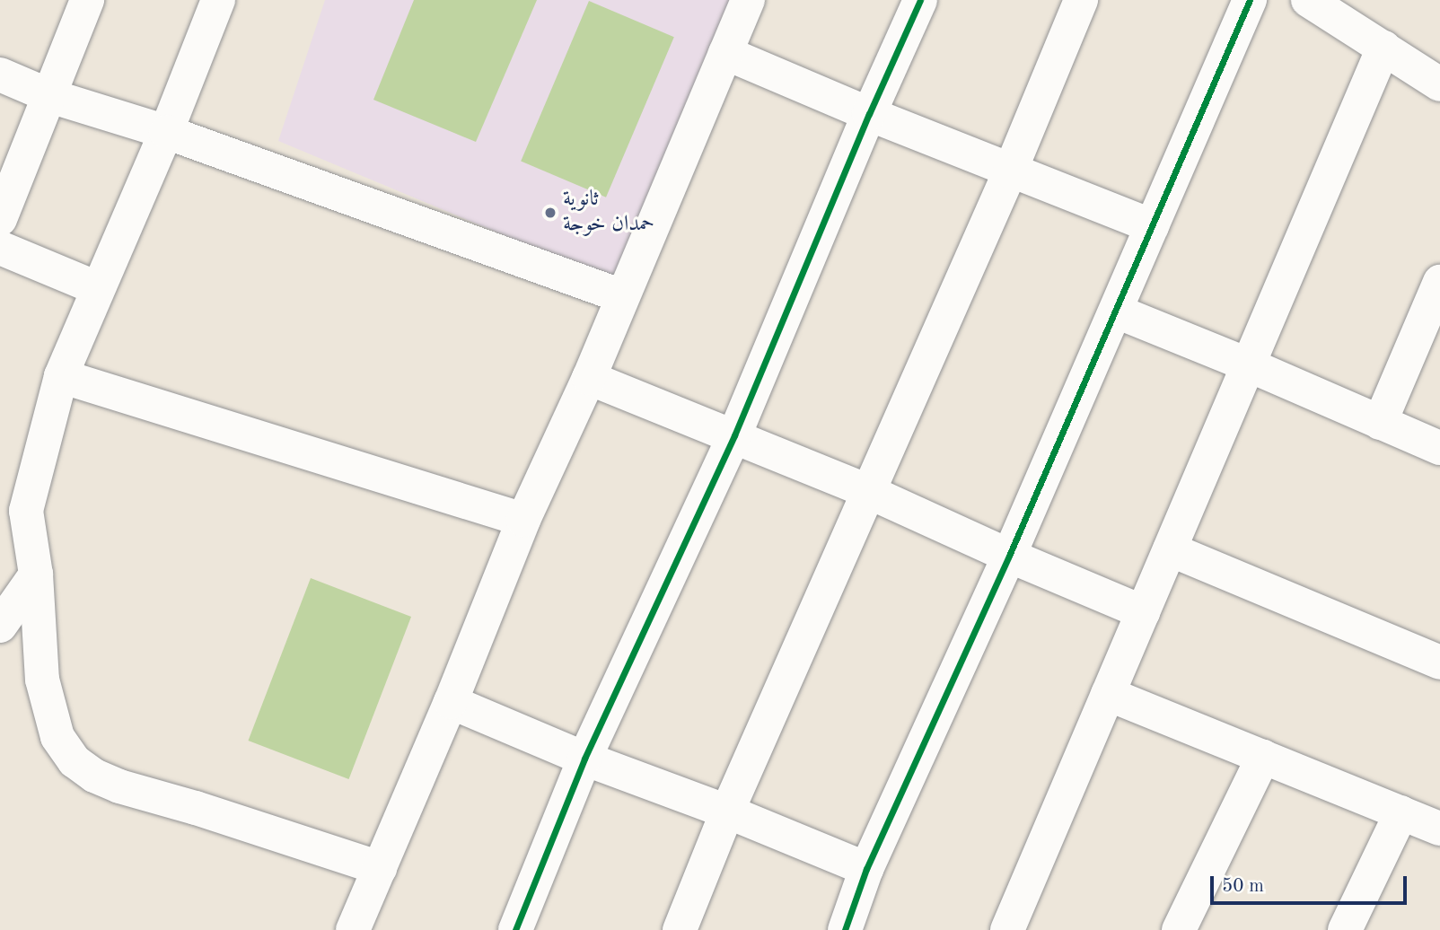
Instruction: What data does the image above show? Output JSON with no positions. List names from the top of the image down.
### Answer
{
  "places": ["ثانوية حمدان خوجة"],
  "scale_bar": "50 m"
}
